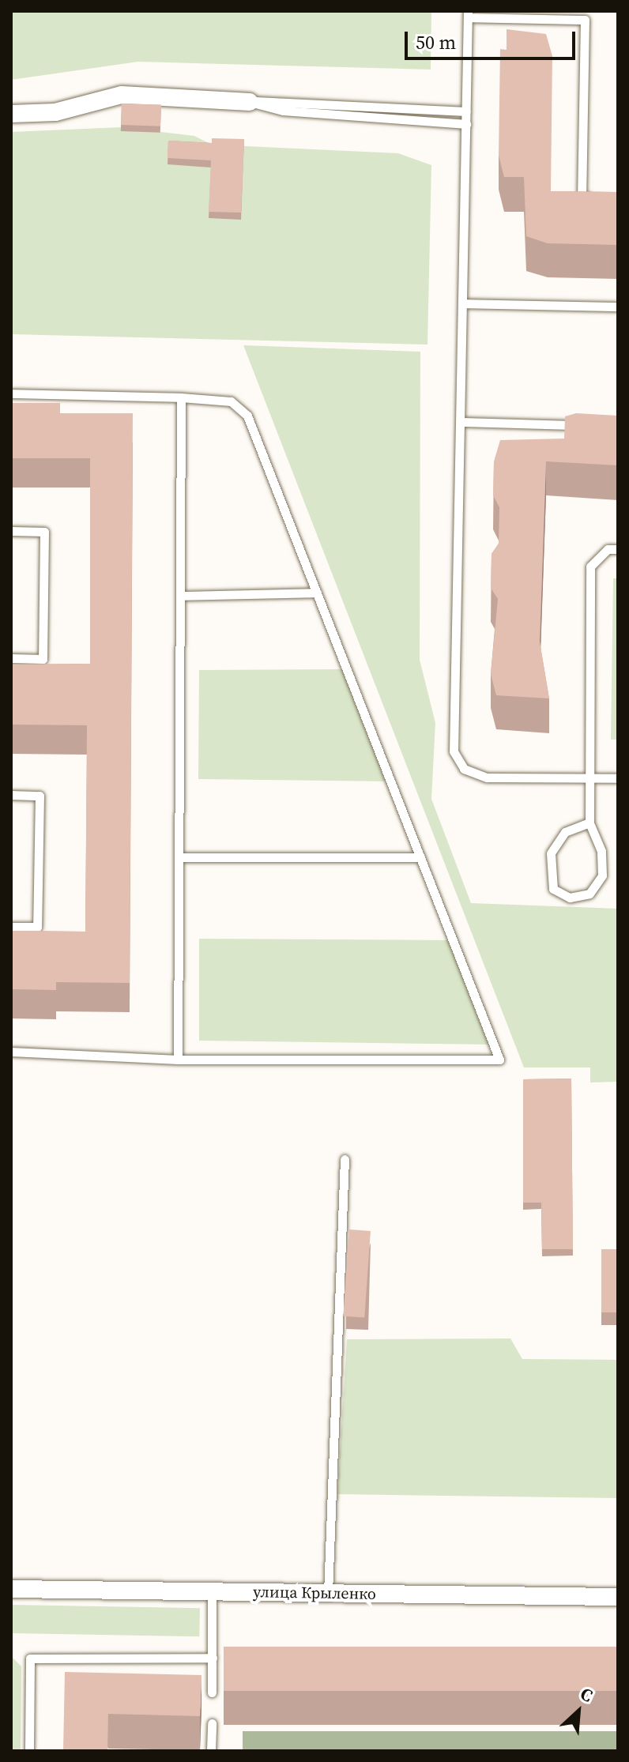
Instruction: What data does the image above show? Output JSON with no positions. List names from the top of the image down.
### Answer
{
  "streets": {
    "street": ["улица Крыленко"]
  },
  "scale_bar": "50 m",
  "north": "top right"
}
